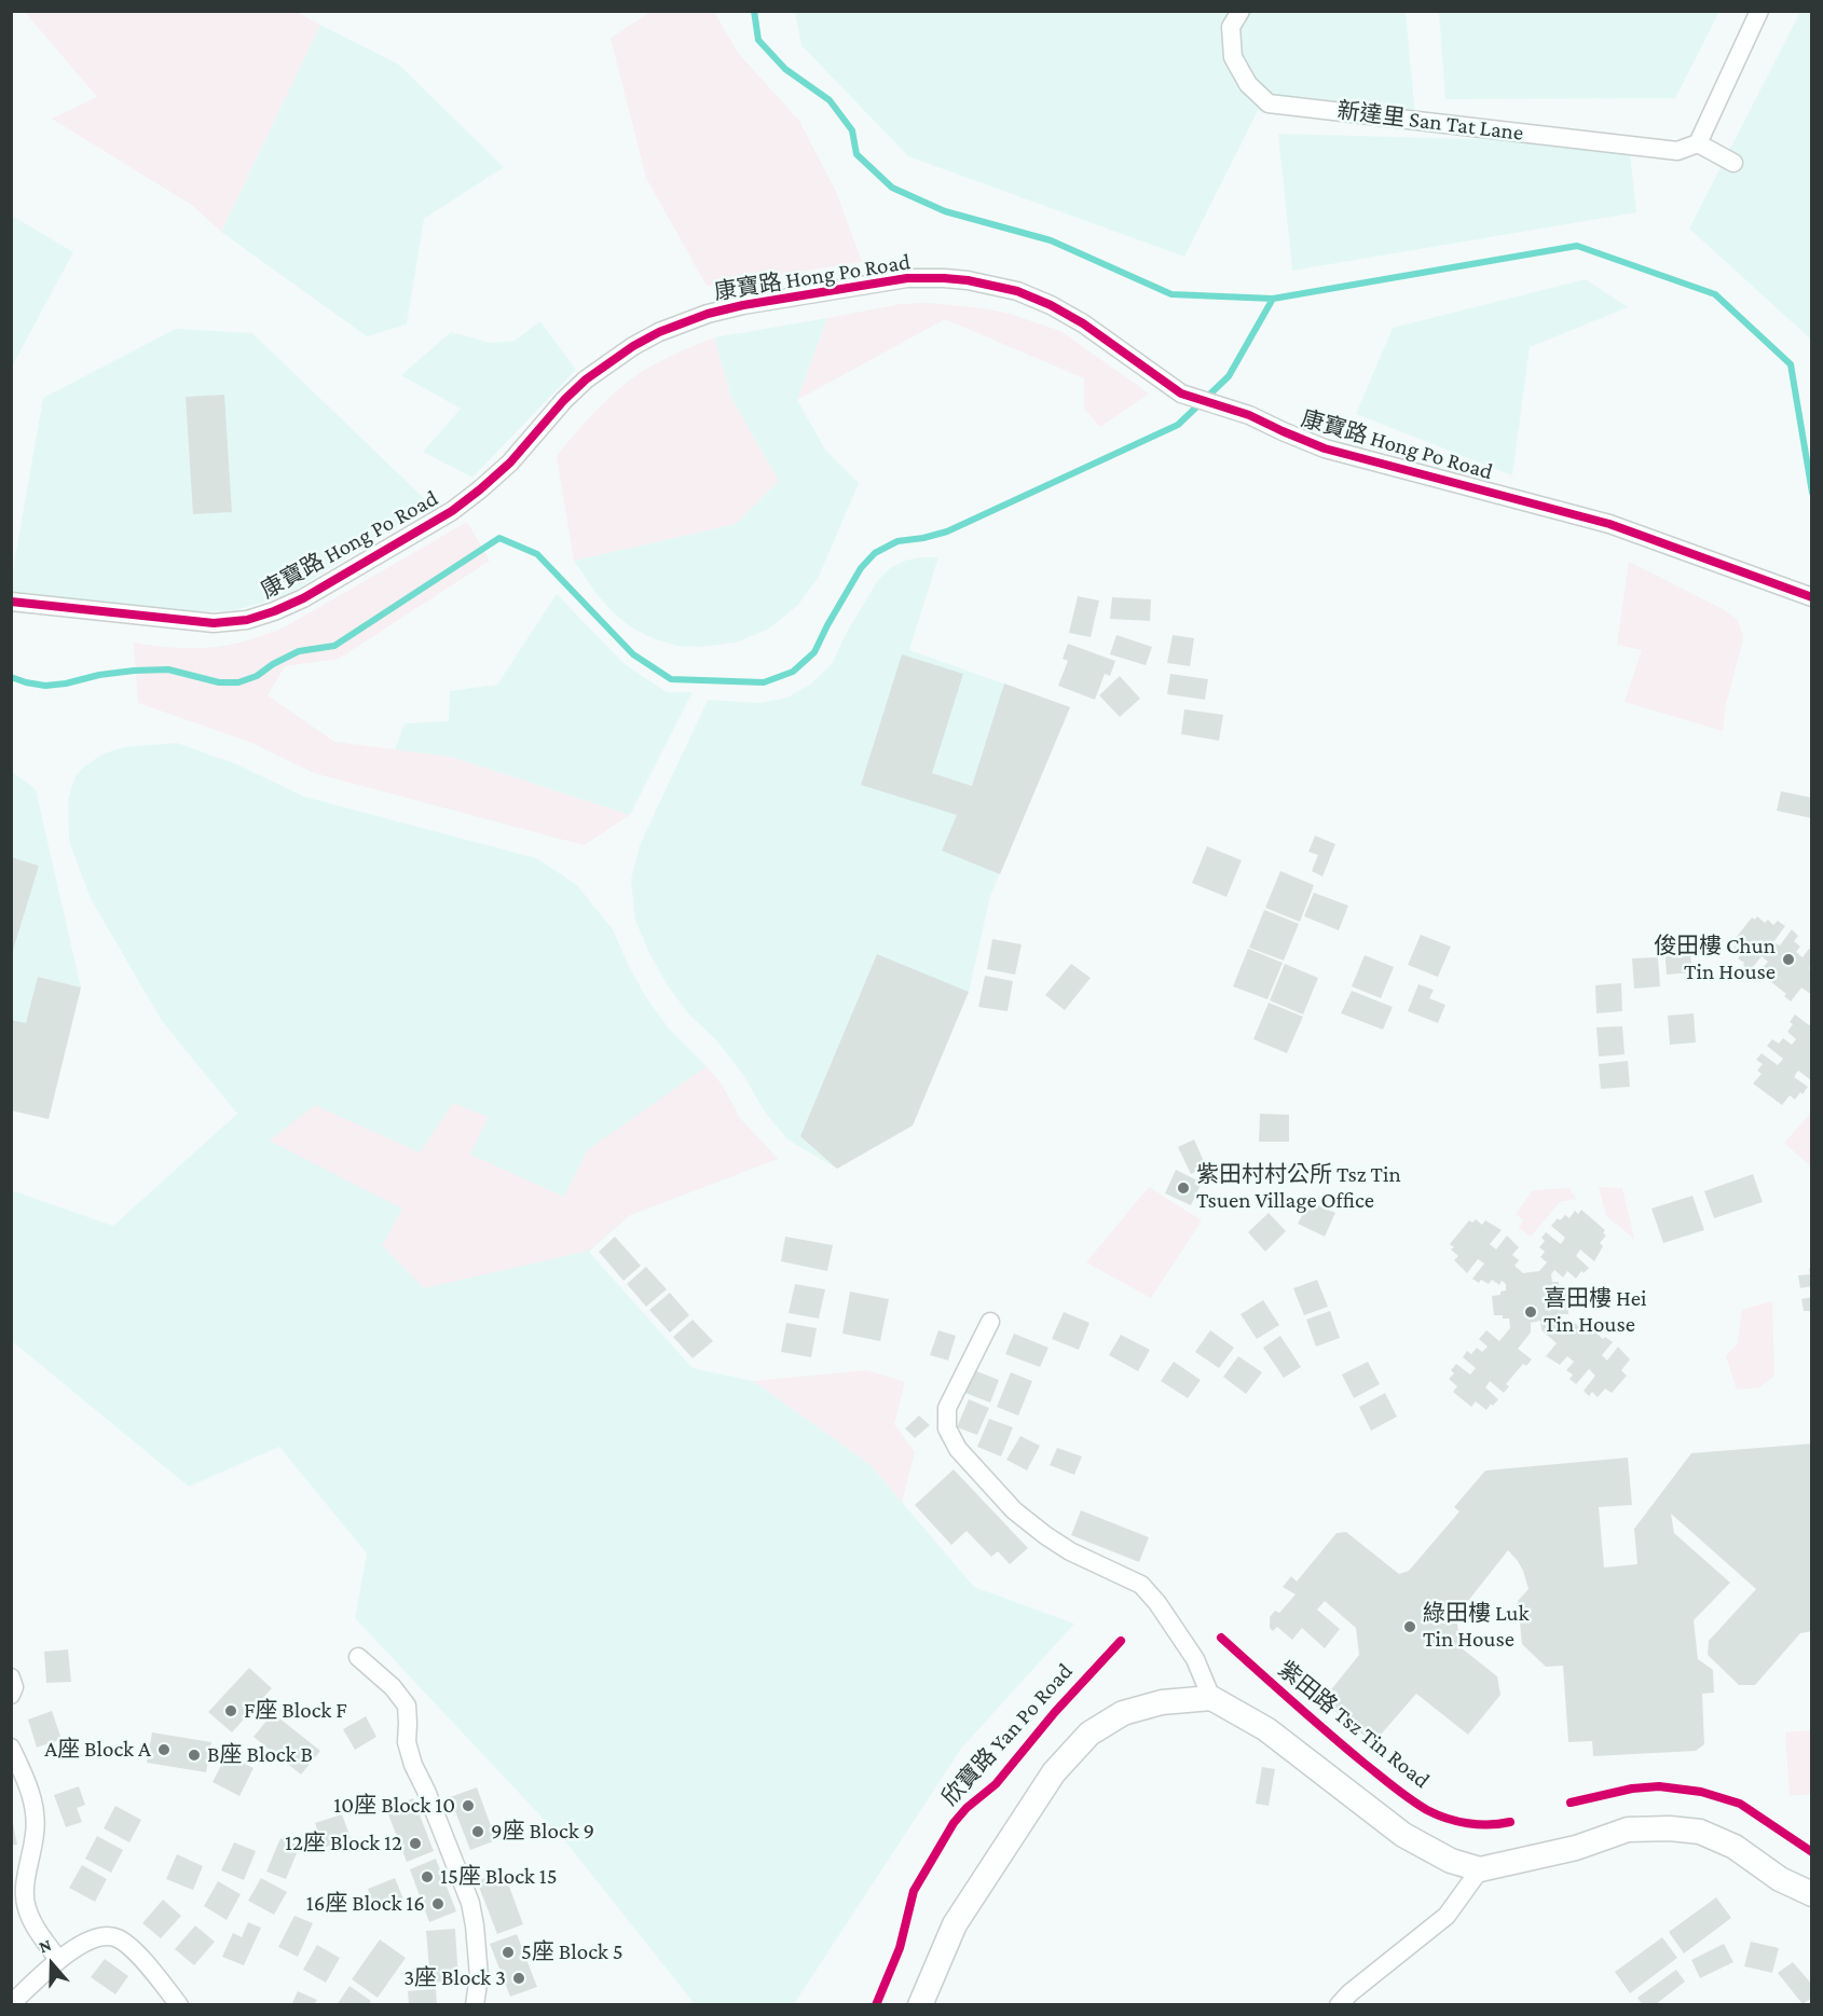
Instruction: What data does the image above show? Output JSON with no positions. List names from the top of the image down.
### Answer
{
  "streets": {
    "street": ["新達里 San Tat Lane", "康寶路 Hong Po Road"],
    "cycle path": ["紫田路 Tsz Tin Road", "欣寶路 Yan Po Road"]
  },
  "places": [
    "俊田樓 Chun Tin House",
    "紫田村村公所 Tsz Tin Tsuen Village Office",
    "喜田樓 Hei Tin House",
    "綠田樓 Luk Tin House",
    "F座 Block F",
    "A座 Block A",
    "B座 Block B",
    "10座 Block 10",
    "9座 Block 9",
    "12座 Block 12",
    "15座 Block 15",
    "16座 Block 16",
    "5座 Block 5",
    "3座 Block 3"
  ],
  "north": "top"
}
